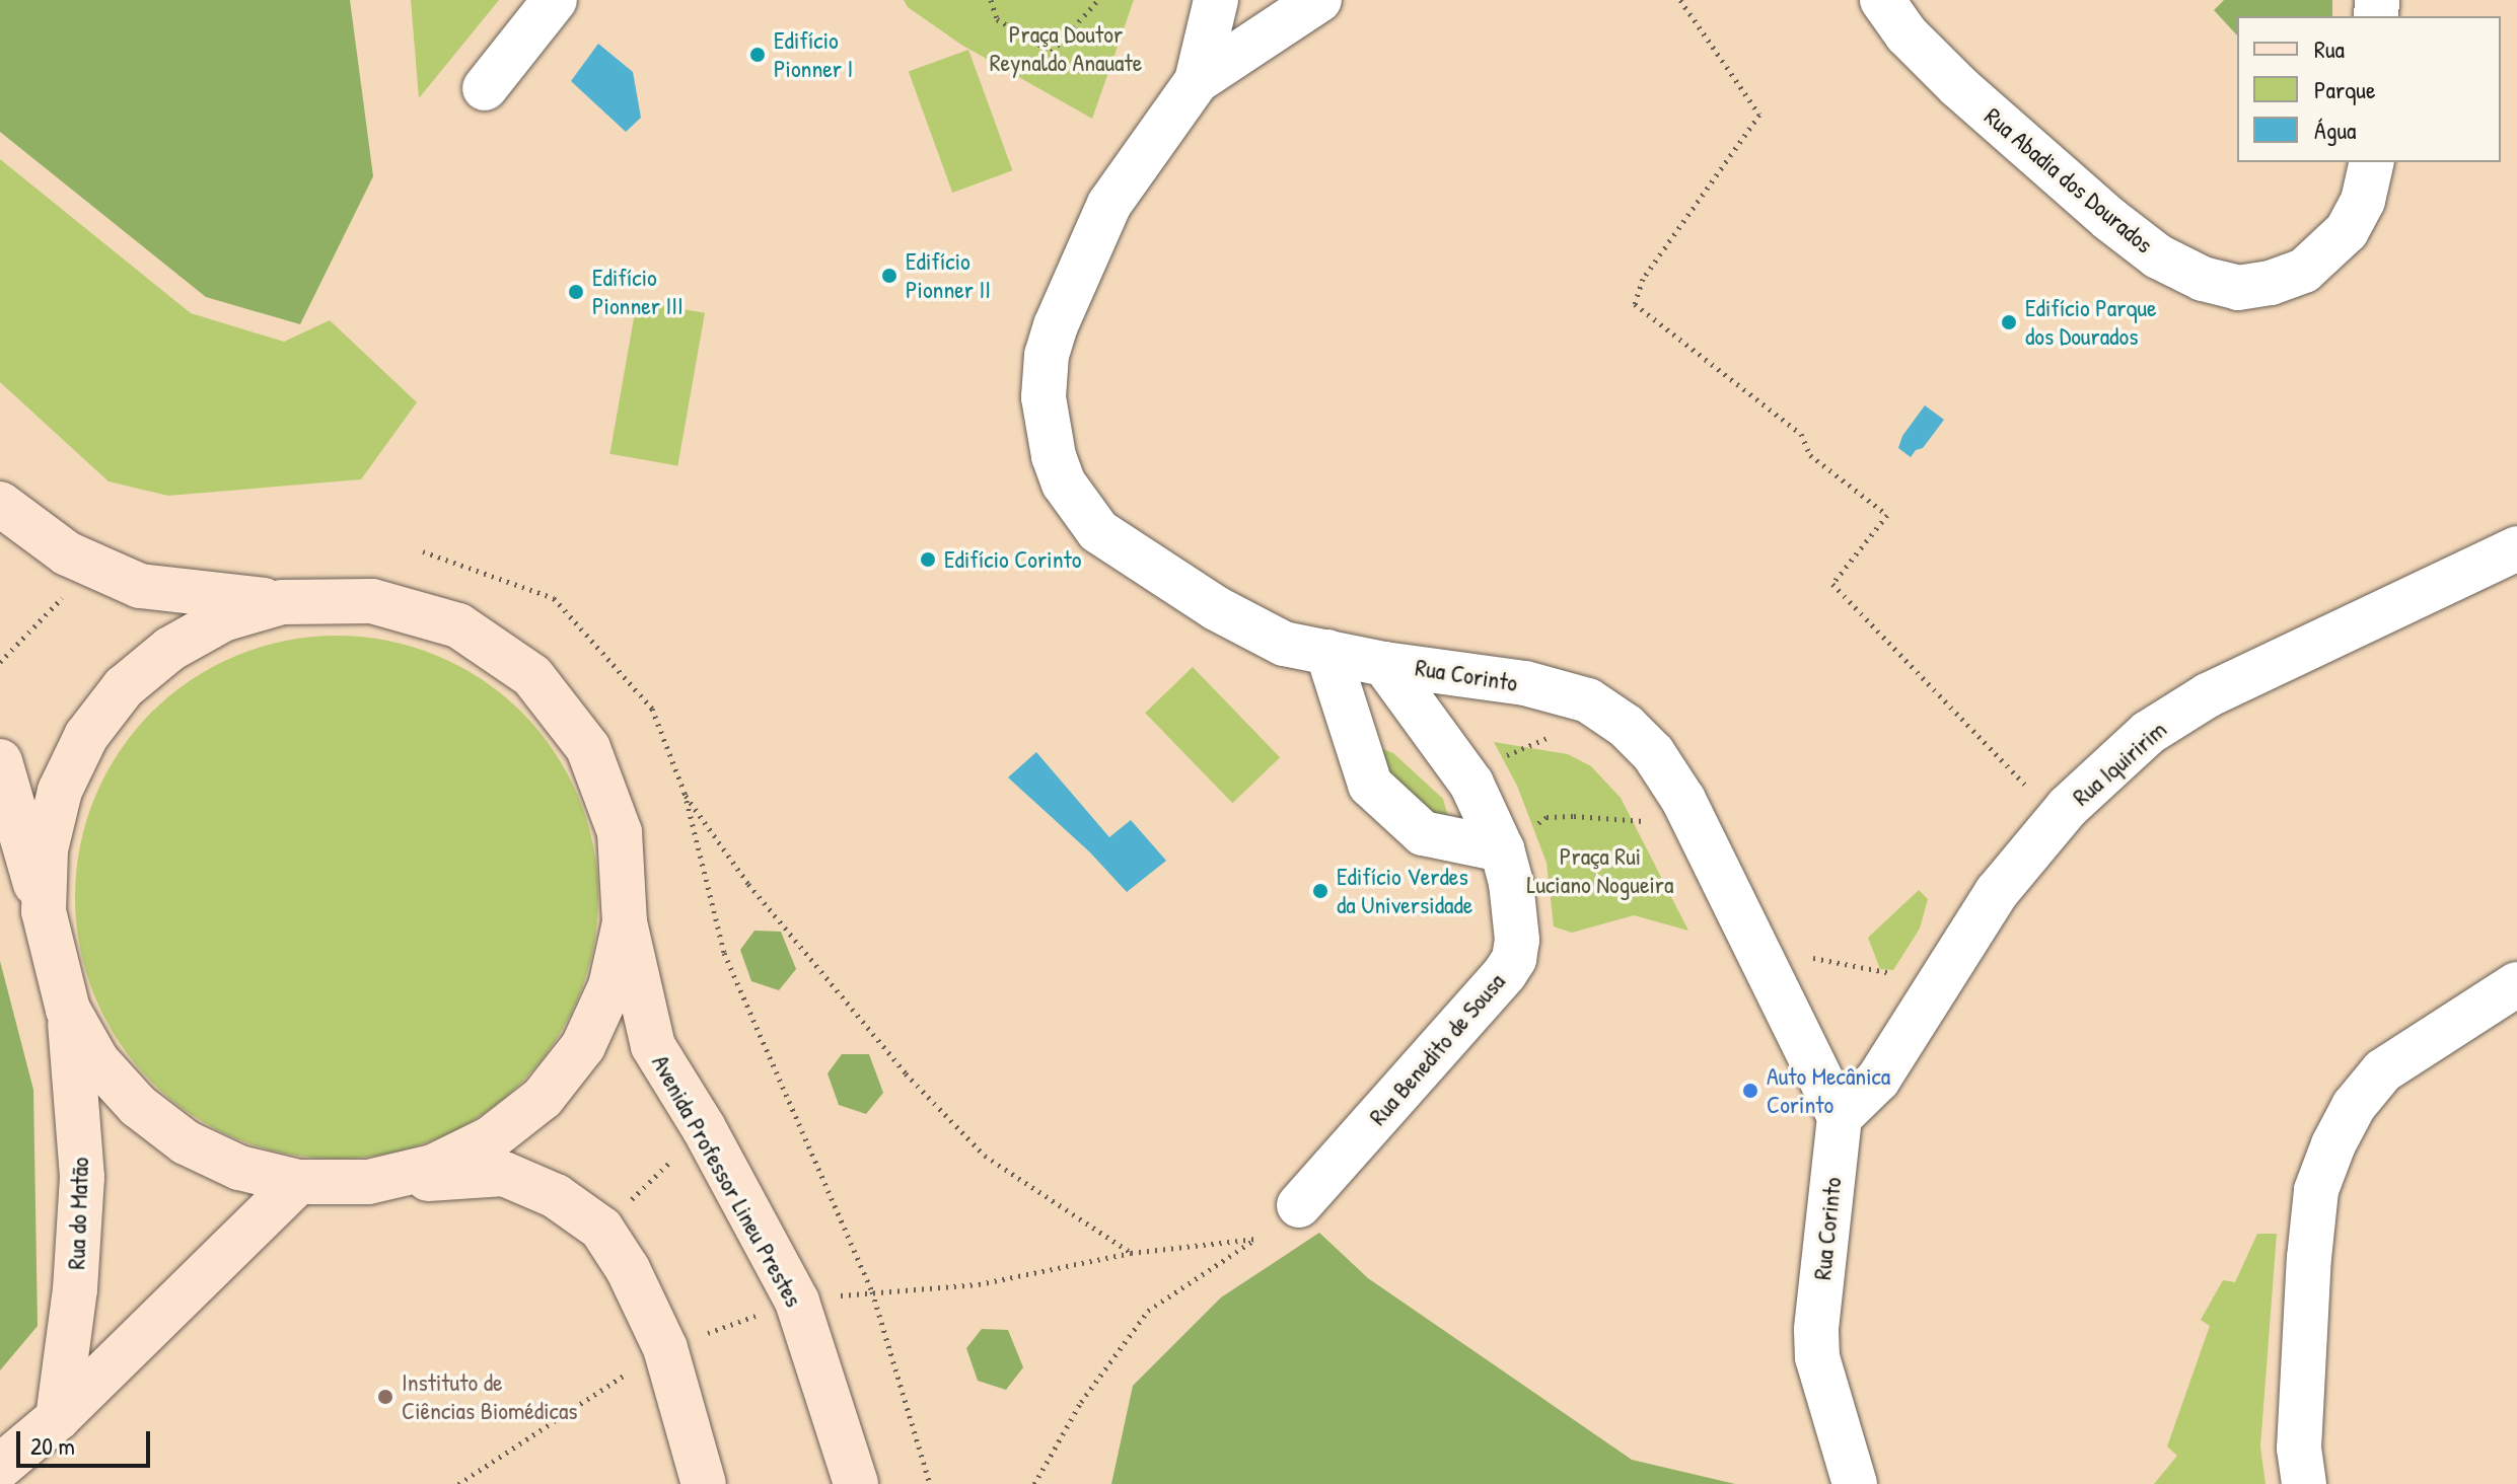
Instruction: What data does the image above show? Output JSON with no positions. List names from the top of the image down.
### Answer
{
  "streets": {
    "main road": ["Avenida Professor Lineu Prestes", "Rua do Matão"],
    "street": [
      "Rua Abadia dos Dourados",
      "Rua Corinto",
      "Rua Iquiririm",
      "Rua Benedito de Sousa"
    ]
  },
  "crossings": [
    ["Rua Corinto", "Rua Iquiririm"],
    ["Rua Corinto", "Rua Benedito de Sousa"]
  ],
  "parks": ["Praça Doutor Reynaldo Anauate", "Praça Rui Luciano Nogueira"],
  "places": [
    "Edifício Pionner I",
    "Edifício Pionner II",
    "Edifício Pionner III",
    "Edifício Parque dos Dourados",
    "Edifício Corinto",
    "Edifício Verdes da Universidade",
    "Auto Mecânica Corinto",
    "Instituto de Ciências Biomédicas"
  ],
  "legend": ["Rua", "Parque", "Água"],
  "scale_bar": "20 m"
}
